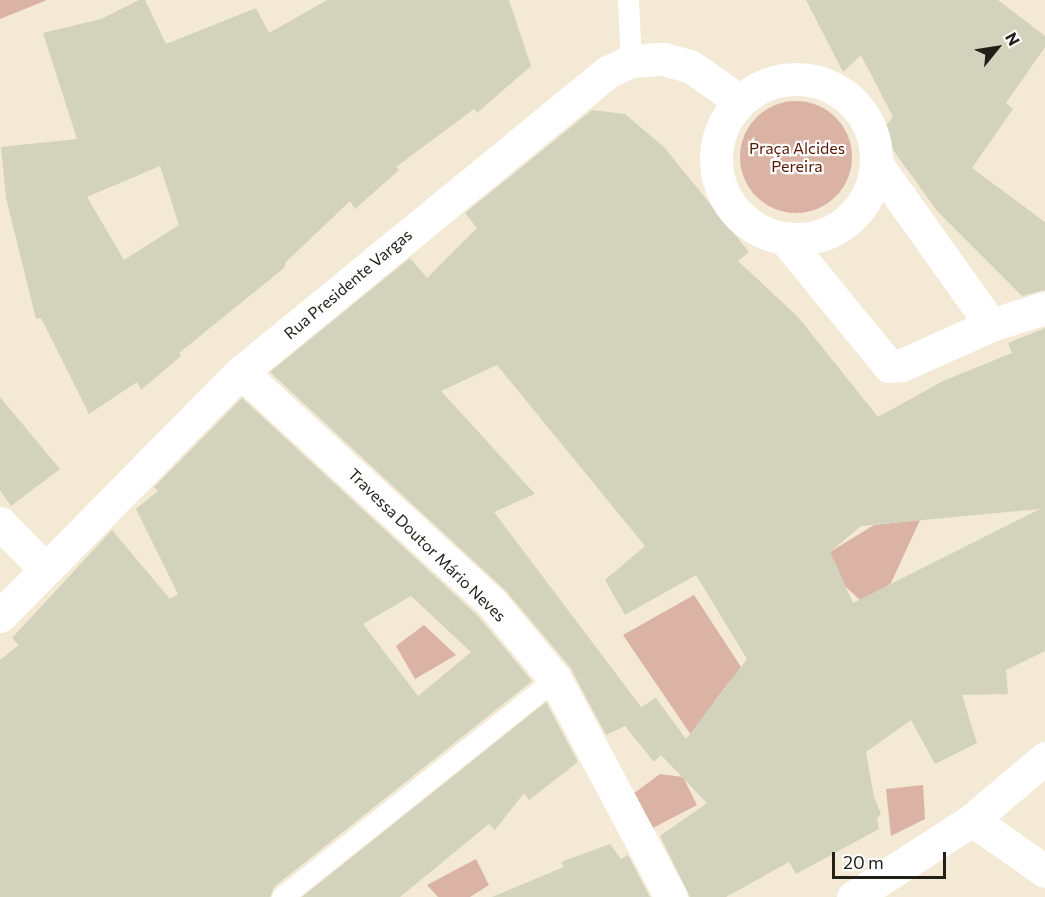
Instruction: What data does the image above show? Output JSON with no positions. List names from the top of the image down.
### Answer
{
  "streets": {
    "street": ["Rua Presidente Vargas", "Travessa Doutor Mário Neves"]
  },
  "crossings": [
    ["Rua Presidente Vargas", "Travessa Doutor Mário Neves"]
  ],
  "parks": ["Praça Alcides Pereira"],
  "scale_bar": "20 m",
  "north": "top right"
}
